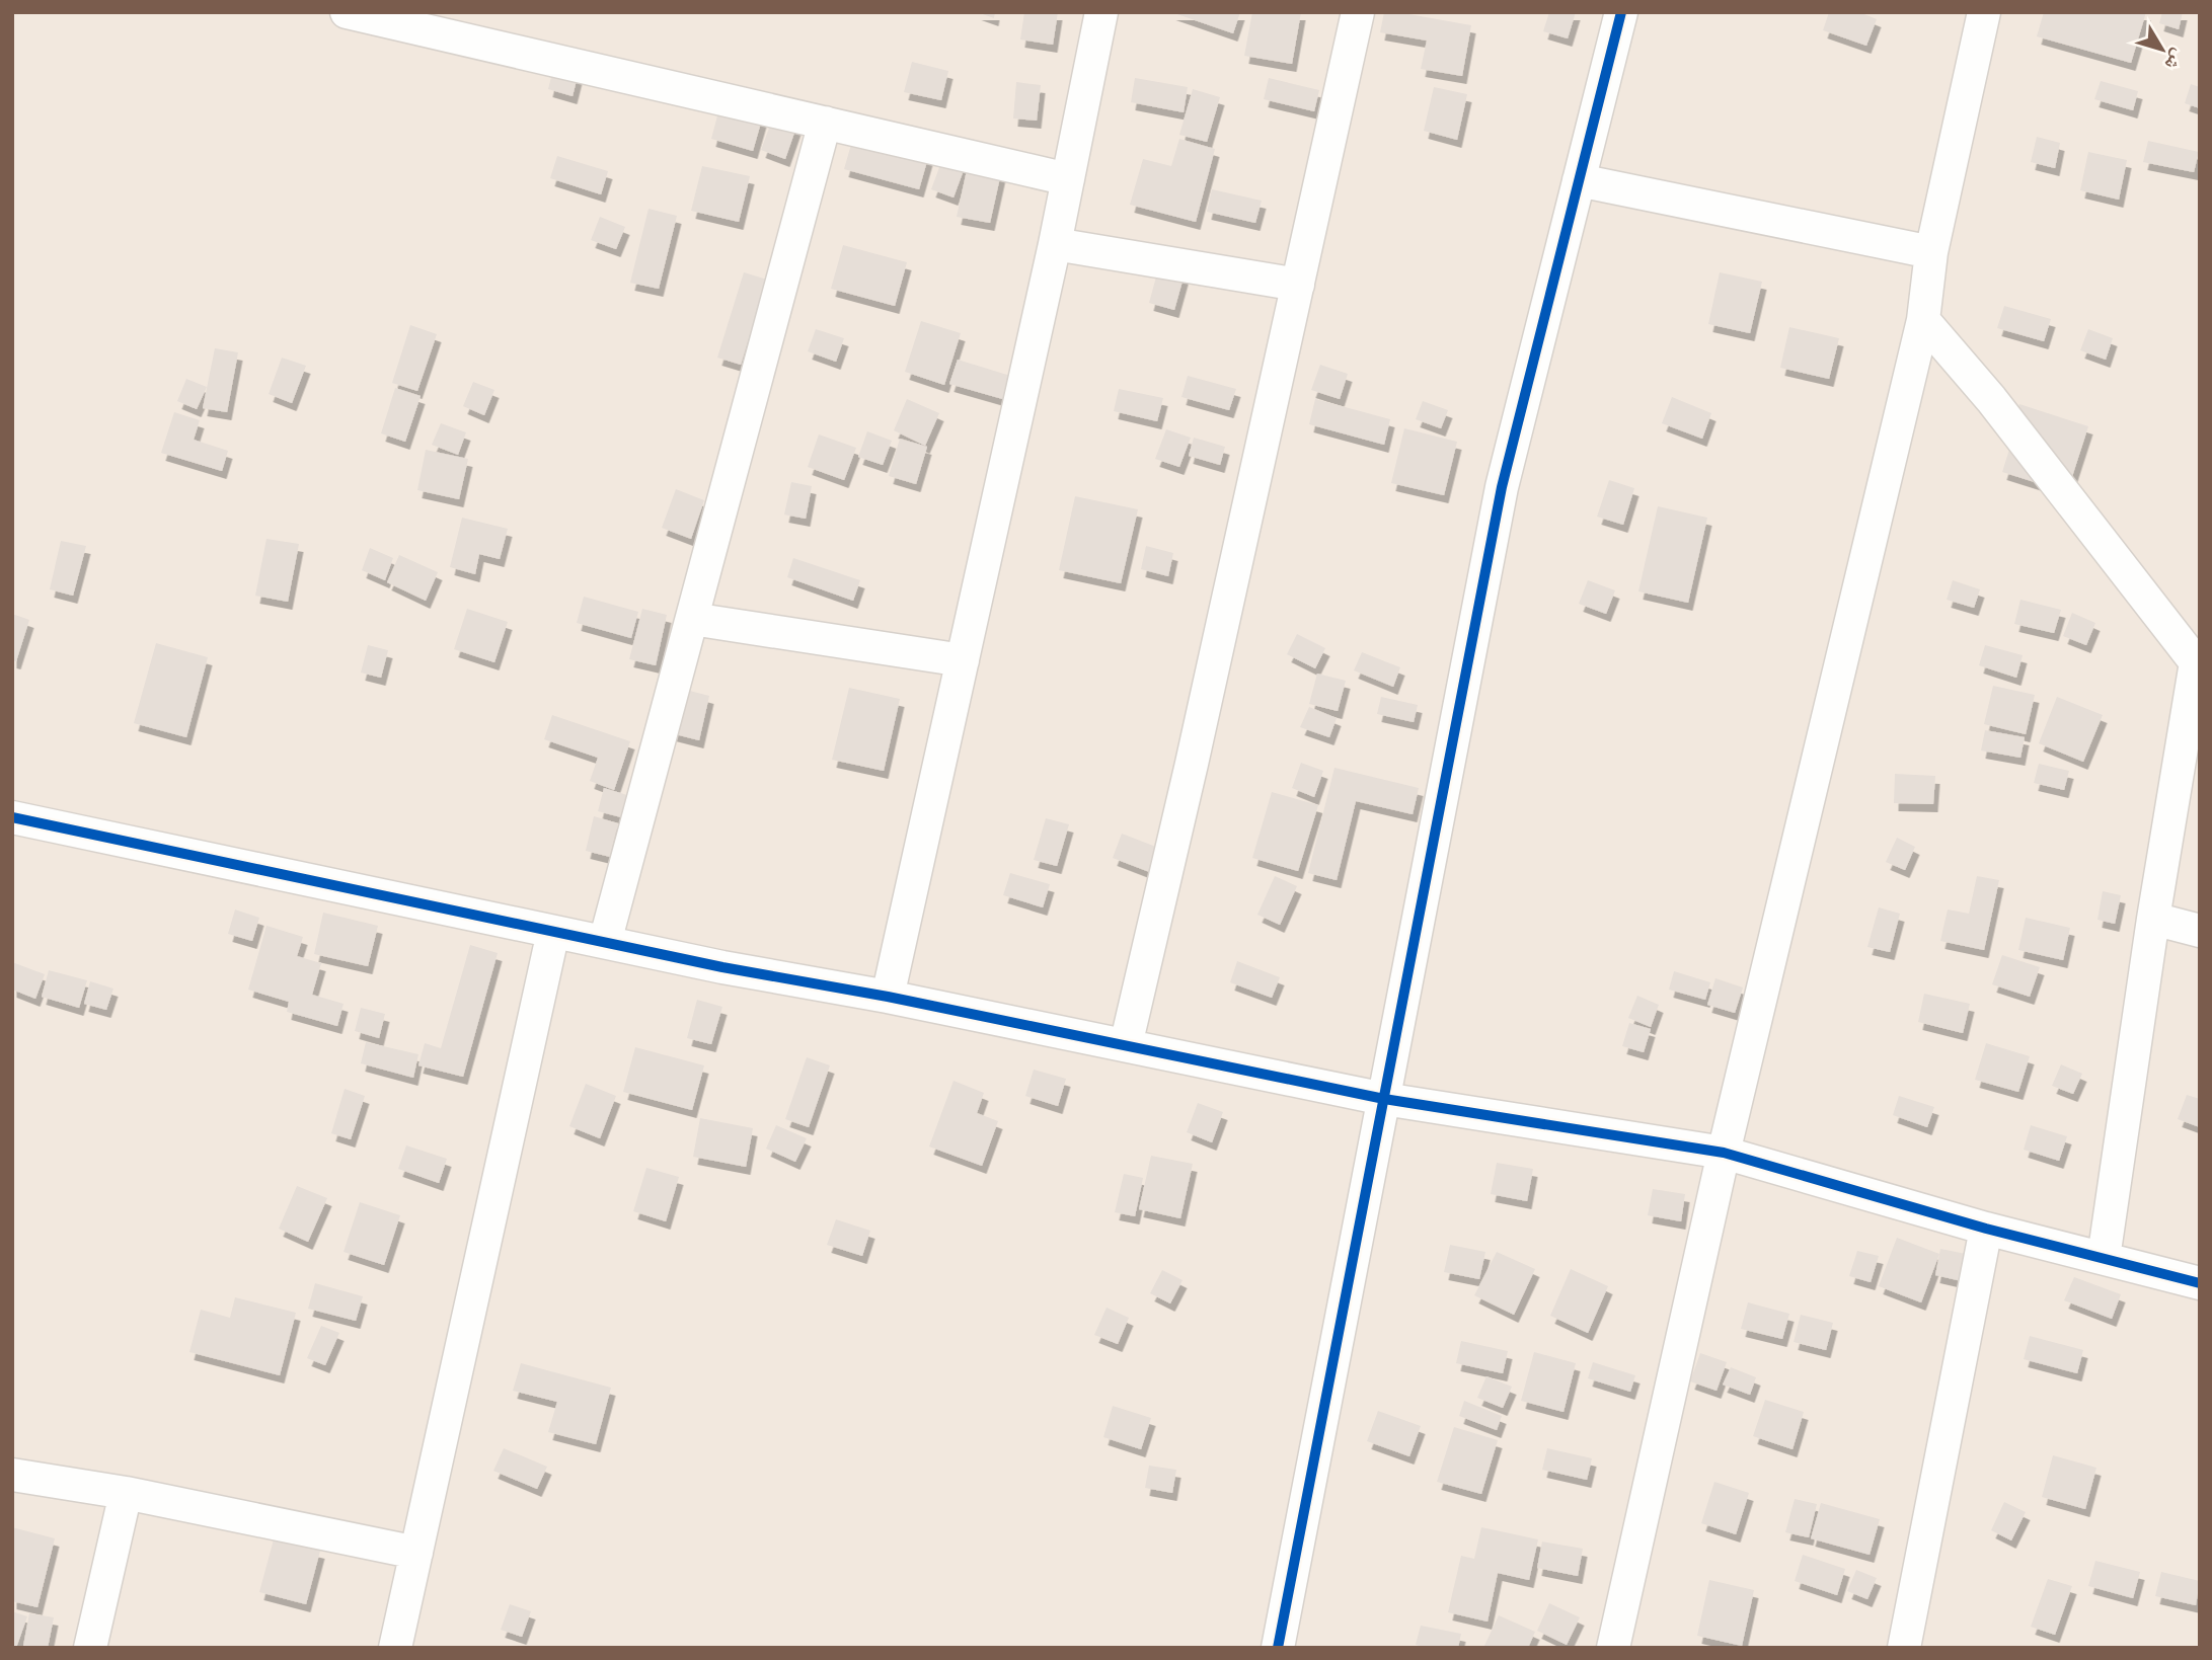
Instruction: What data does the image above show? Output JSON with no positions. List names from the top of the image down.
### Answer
{
  "north": "bottom right"
}
